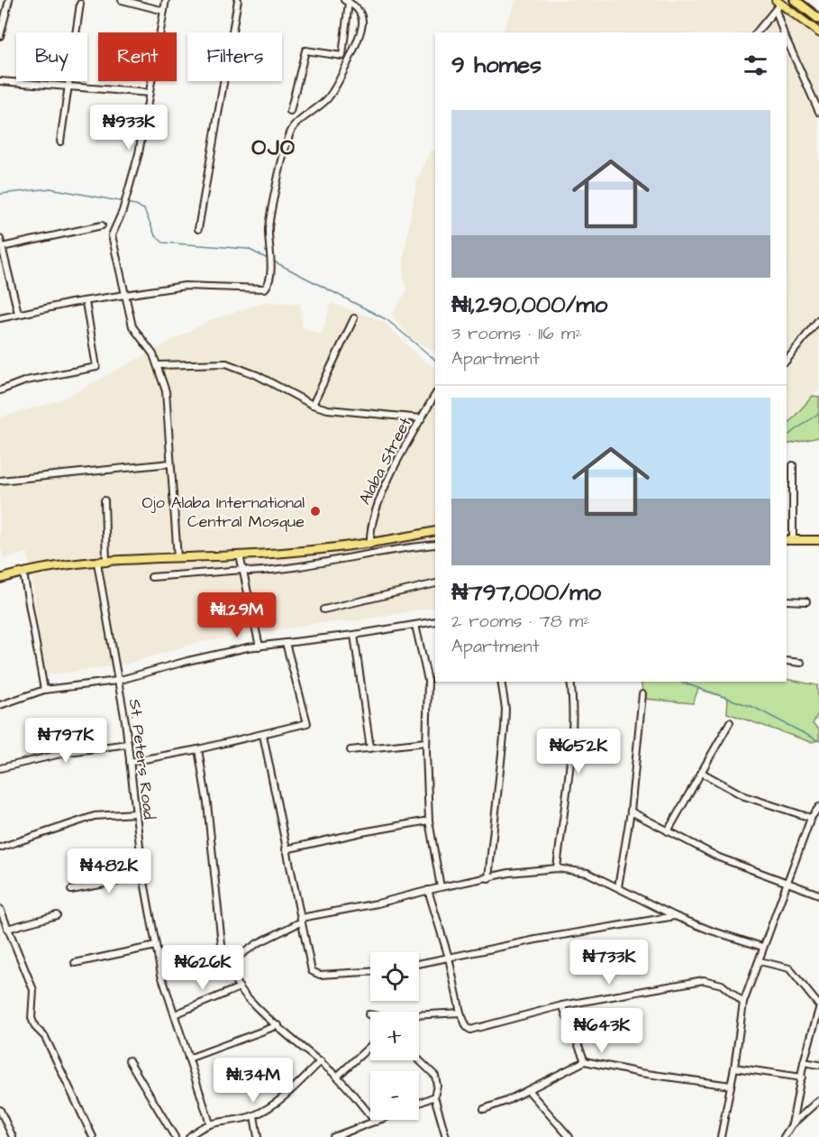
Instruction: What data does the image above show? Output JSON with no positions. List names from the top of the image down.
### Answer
{
  "streets": {
    "street": ["Alaba Street", "St. Peters Road"]
  },
  "districts": ["OJO"],
  "places": ["Ojo Alaba International Central Mosque"],
  "page": {
    "chip": ["Buy", "Rent", "Filters"],
    "heading": "9 homes",
    "list": [
      {
        "name": "₦1,290,000/mo",
        "note": "3 rooms · 116 m² · Apartment"
      },
      {
        "name": "₦797,000/mo",
        "note": "2 rooms · 78 m² · Apartment"
      }
    ],
    "price": [
      "₦933K",
      "₦1.29M",
      "₦797K",
      "₦652K",
      "₦482K",
      "₦733K",
      "₦626K",
      "₦643K",
      "₦1.34M"
    ],
    "map_buttons": ["+", "−"]
  }
}
